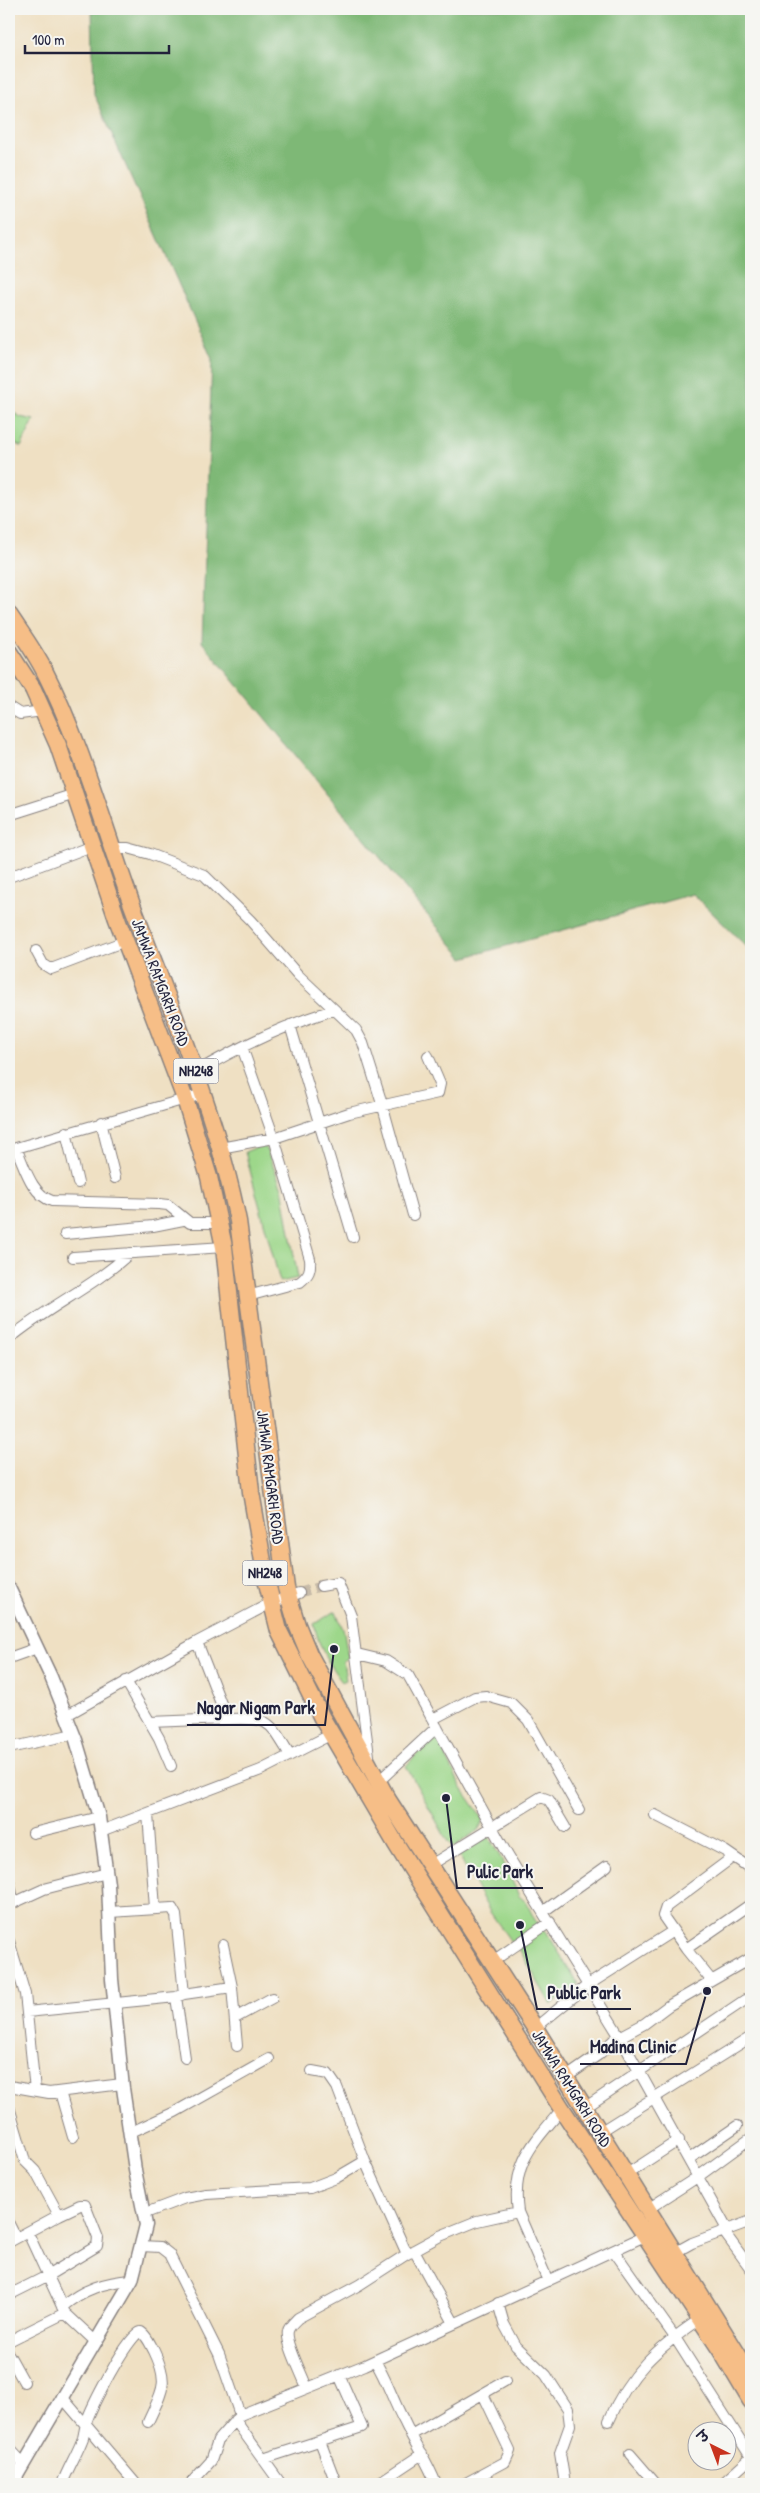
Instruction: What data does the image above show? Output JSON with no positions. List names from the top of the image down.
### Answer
{
  "streets": {
    "highway": ["JAMWA RAMGARH ROAD", "NH248"]
  },
  "places": [
    "Nagar Nigam Park",
    "Pulic Park",
    "Public Park",
    "Madina Clinic"
  ],
  "scale_bar": "100 m",
  "north": "top left"
}
